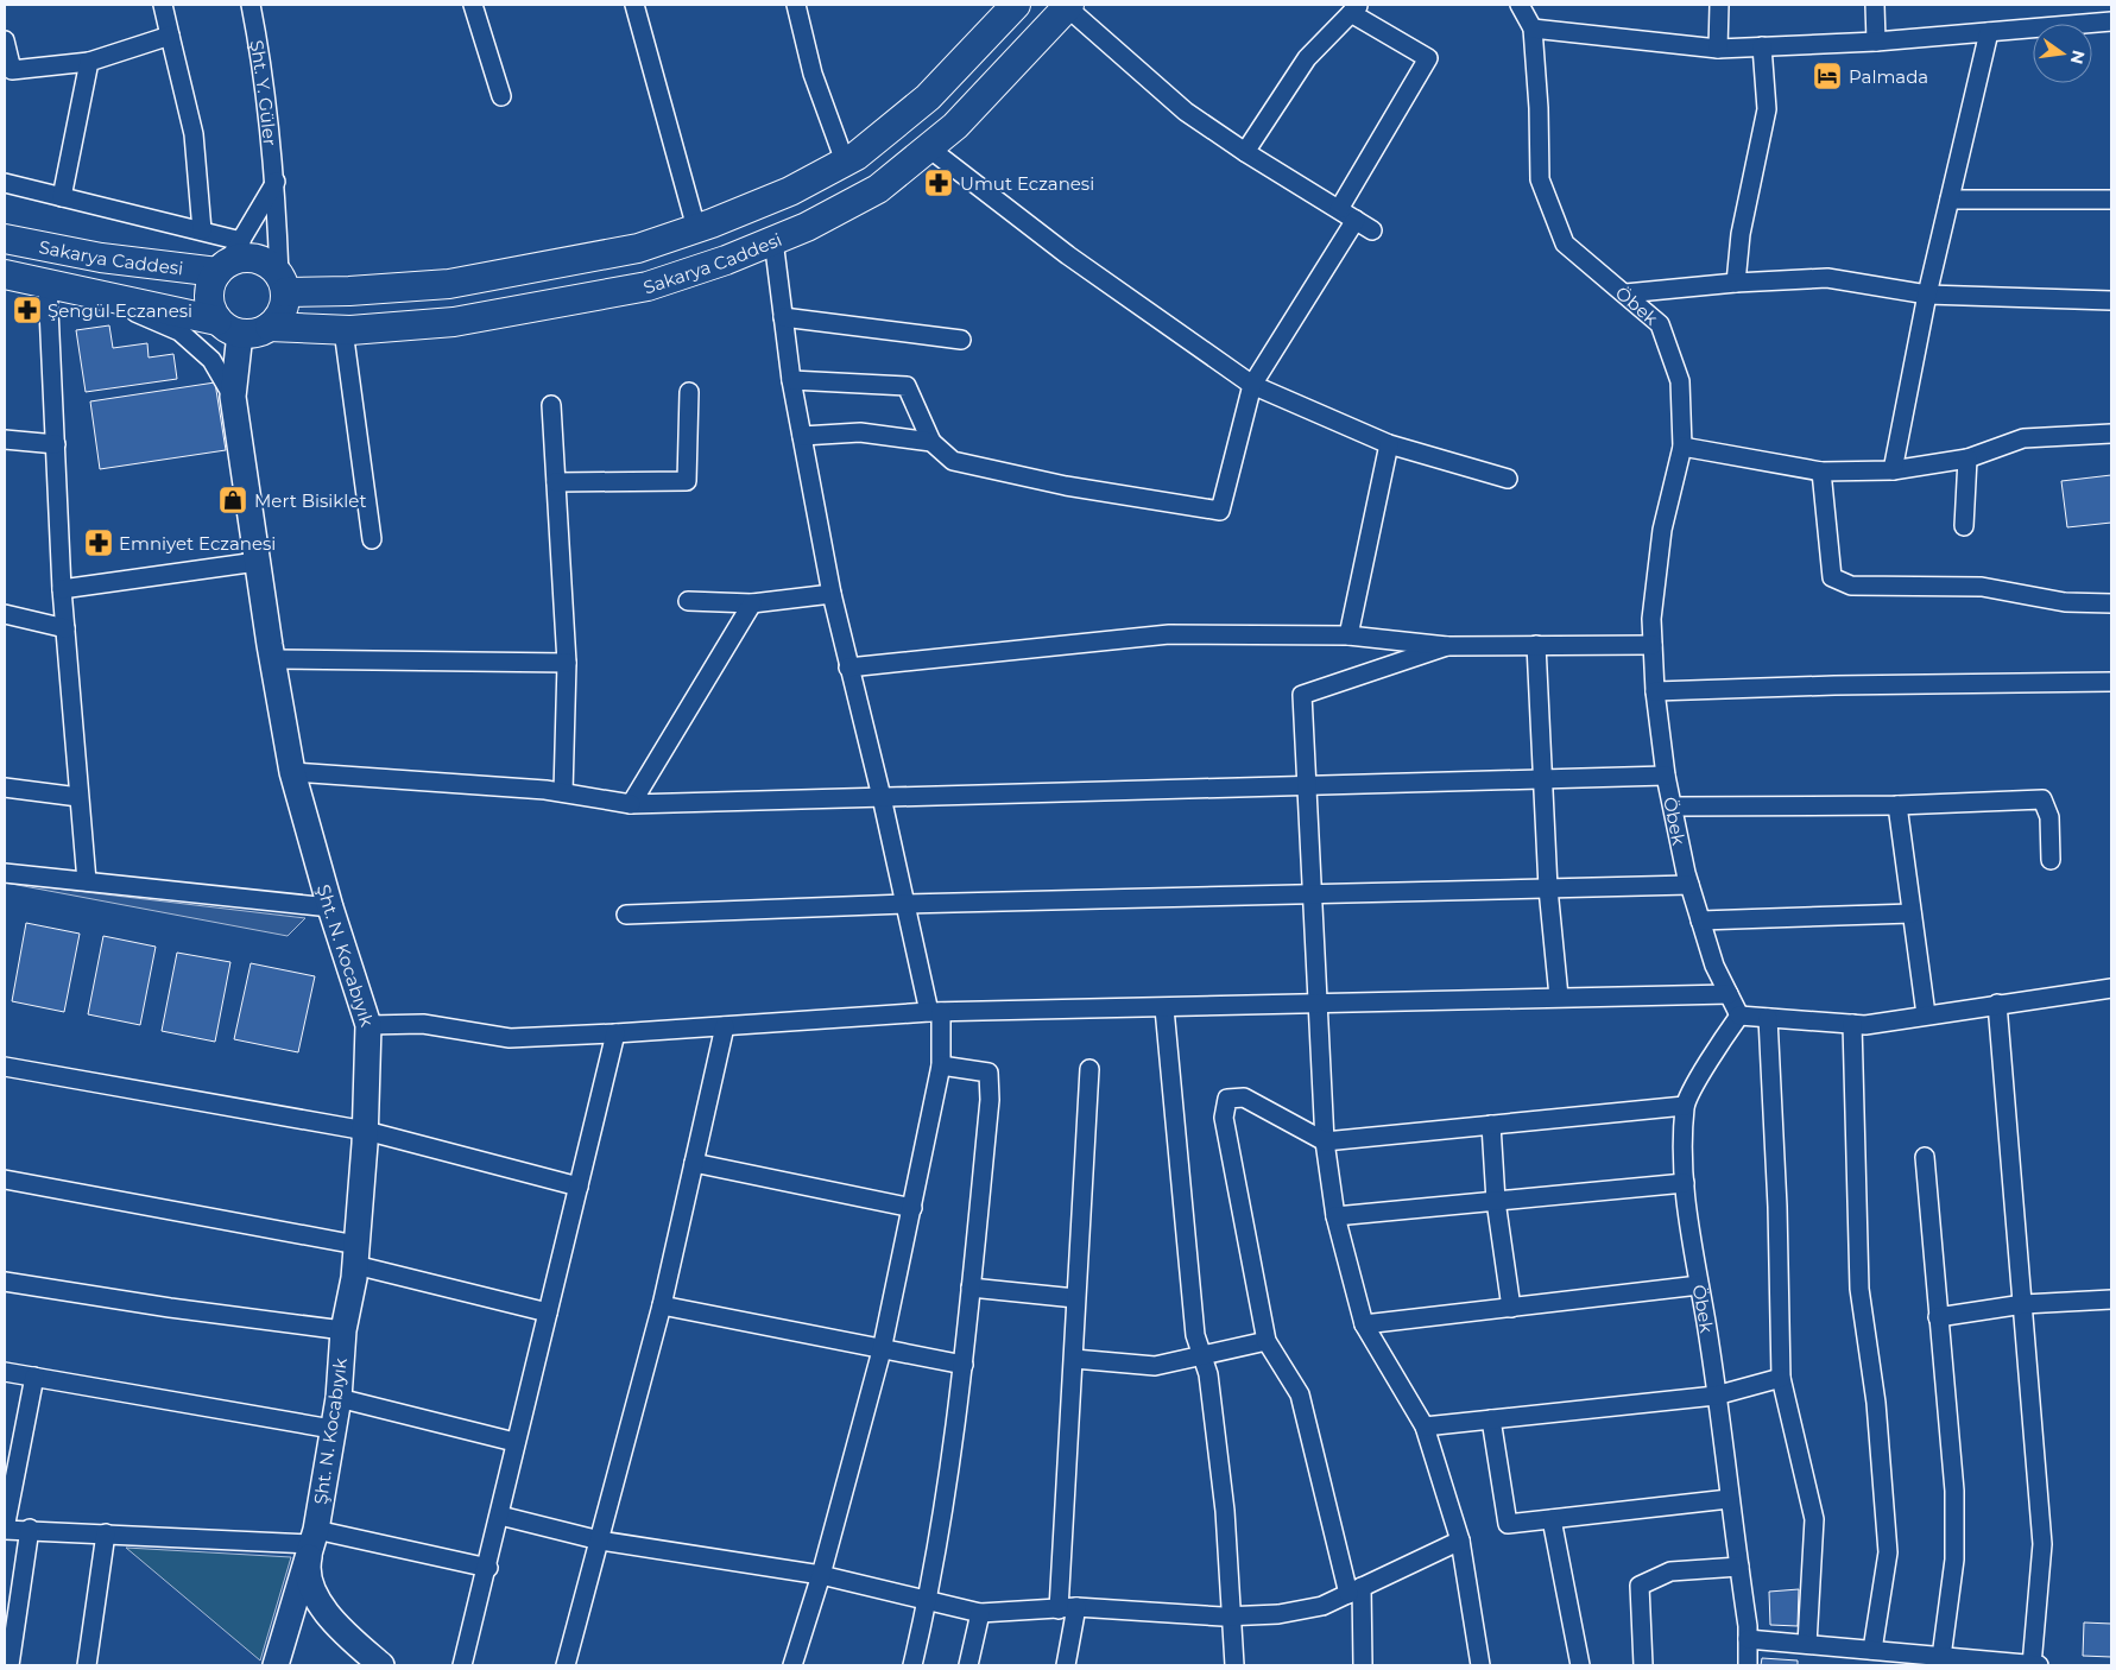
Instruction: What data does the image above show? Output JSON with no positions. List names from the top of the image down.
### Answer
{
  "streets": {
    "main road": ["Sakarya Caddesi"],
    "street": ["Şht. Y. Güler", "Öbek", "Şht. N. Kocabıyık"]
  },
  "crossings": [
    ["Şht. Y. Güler", "Sakarya Caddesi"],
    ["Şht. Y. Güler", "Şht. N. Kocabıyık"],
    ["Sakarya Caddesi", "Şht. N. Kocabıyık"]
  ],
  "places": {
    "hotel": ["Palmada"],
    "pharmacy": ["Umut Eczanesi", "Şengül Eczanesi", "Emniyet Eczanesi"],
    "shop": ["Mert Bisiklet"]
  },
  "north": "right"
}
